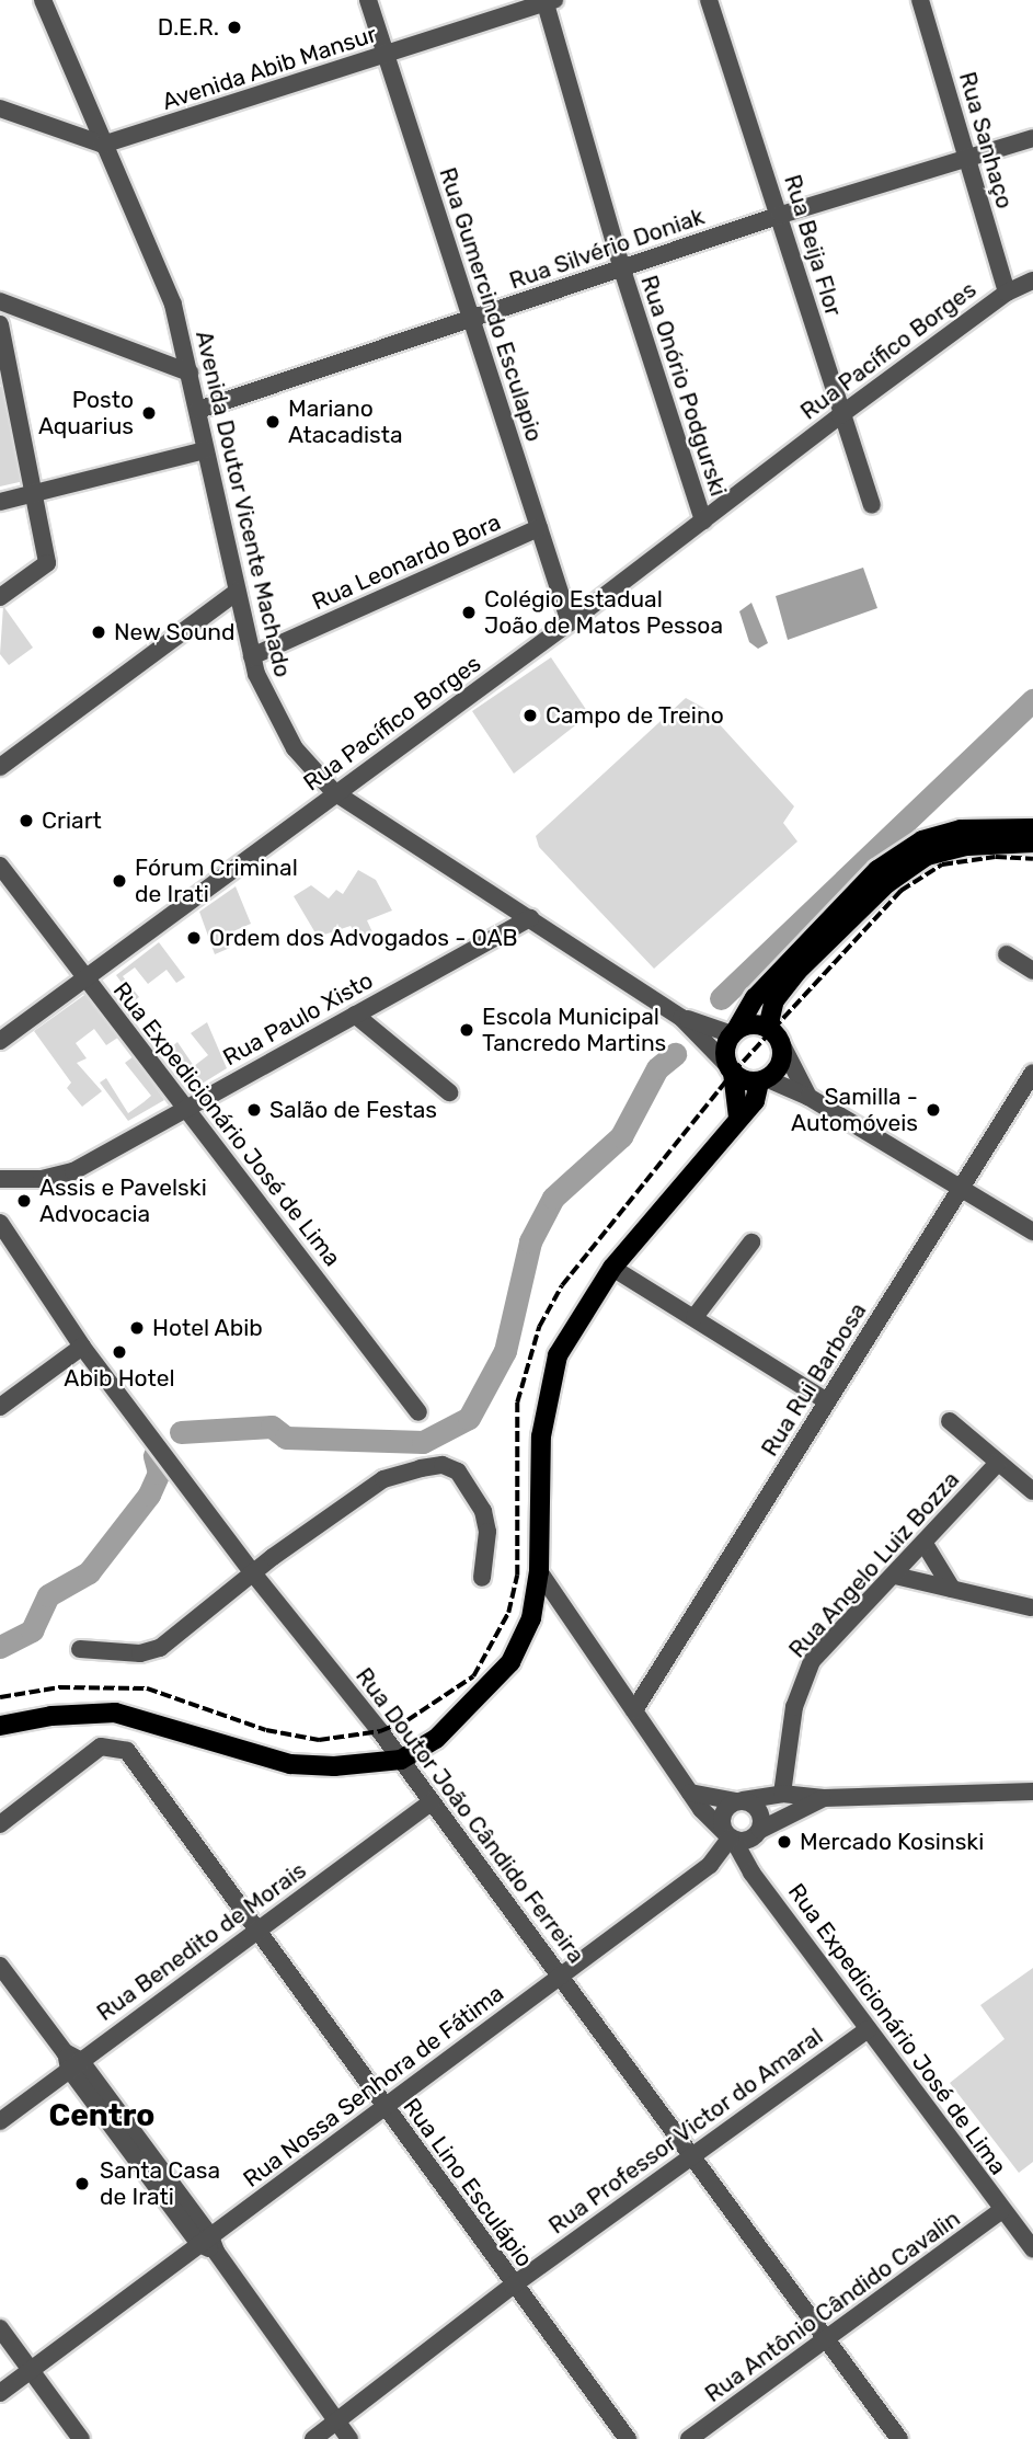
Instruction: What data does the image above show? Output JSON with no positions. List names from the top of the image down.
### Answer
{
  "streets": {
    "street": [
      "Avenida Abib Mansur",
      "Rua Sanhaço",
      "Rua Beija Flor",
      "Rua Silvério Doniak",
      "Rua Gumercindo Esculapio",
      "Rua Pacífico Borges",
      "Rua Onório Podgurski",
      "Avenida Doutor Vicente Machado",
      "Rua Leonardo Bora",
      "Rua Paulo Xisto",
      "Rua Expedicionário José de Lima",
      "Rua Rui Barbosa",
      "Rua Angelo Luiz Bozza",
      "Rua Doutor João Cândido Ferreira",
      "Rua Benedito de Morais",
      "Rua Nossa Senhora de Fátima",
      "Rua Professor Victor do Amaral",
      "Rua Lino Esculápio",
      "Rua Antônio Cândido Cavalin"
    ]
  },
  "crossings": [
    ["Avenida Abib Mansur", "Rua Gumercindo Esculapio"],
    ["Avenida Abib Mansur", "Rua Onório Podgurski"],
    ["Avenida Abib Mansur", "Avenida Doutor Vicente Machado"],
    ["Rua Sanhaço", "Rua Silvério Doniak"],
    ["Rua Sanhaço", "Rua Pacífico Borges"],
    ["Rua Beija Flor", "Rua Silvério Doniak"],
    ["Rua Beija Flor", "Rua Pacífico Borges"],
    ["Rua Silvério Doniak", "Rua Gumercindo Esculapio"],
    ["Rua Silvério Doniak", "Rua Onório Podgurski"],
    ["Rua Silvério Doniak", "Avenida Doutor Vicente Machado"],
    ["Rua Gumercindo Esculapio", "Rua Pacífico Borges"],
    ["Rua Gumercindo Esculapio", "Rua Leonardo Bora"],
    ["Rua Pacífico Borges", "Rua Onório Podgurski"],
    ["Rua Pacífico Borges", "Avenida Doutor Vicente Machado"],
    ["Rua Pacífico Borges", "Rua Expedicionário José de Lima"],
    ["Avenida Doutor Vicente Machado", "Rua Leonardo Bora"],
    ["Avenida Doutor Vicente Machado", "Rua Paulo Xisto"],
    ["Rua Paulo Xisto", "Rua Expedicionário José de Lima"],
    ["Rua Expedicionário José de Lima", "Rua Rui Barbosa"],
    ["Rua Expedicionário José de Lima", "Rua Nossa Senhora de Fátima"],
    ["Rua Expedicionário José de Lima", "Rua Professor Victor do Amaral"],
    ["Rua Expedicionário José de Lima", "Rua Antônio Cândido Cavalin"],
    ["Rua Doutor João Cândido Ferreira", "Rua Benedito de Morais"],
    ["Rua Doutor João Cândido Ferreira", "Rua Nossa Senhora de Fátima"],
    ["Rua Doutor João Cândido Ferreira", "Rua Professor Victor do Amaral"],
    ["Rua Doutor João Cândido Ferreira", "Rua Antônio Cândido Cavalin"],
    ["Rua Benedito de Morais", "Rua Lino Esculápio"],
    ["Rua Nossa Senhora de Fátima", "Rua Lino Esculápio"],
    ["Rua Professor Victor do Amaral", "Rua Lino Esculápio"]
  ],
  "districts": ["Centro"],
  "places": [
    "D.E.R.",
    "Posto Aquarius",
    "Mariano Atacadista",
    "Colégio Estadual João de Matos Pessoa",
    "New Sound",
    "Campo de Treino",
    "Criart",
    "Fórum Criminal de Irati",
    "Ordem dos Advogados - OAB",
    "Escola Municipal Tancredo Martins",
    "Salão de Festas",
    "Samilla - Automóveis",
    "Assis e Pavelski Advocacia",
    "Hotel Abib",
    "Abib Hotel",
    "Mercado Kosinski",
    "Santa Casa de Irati"
  ]
}
